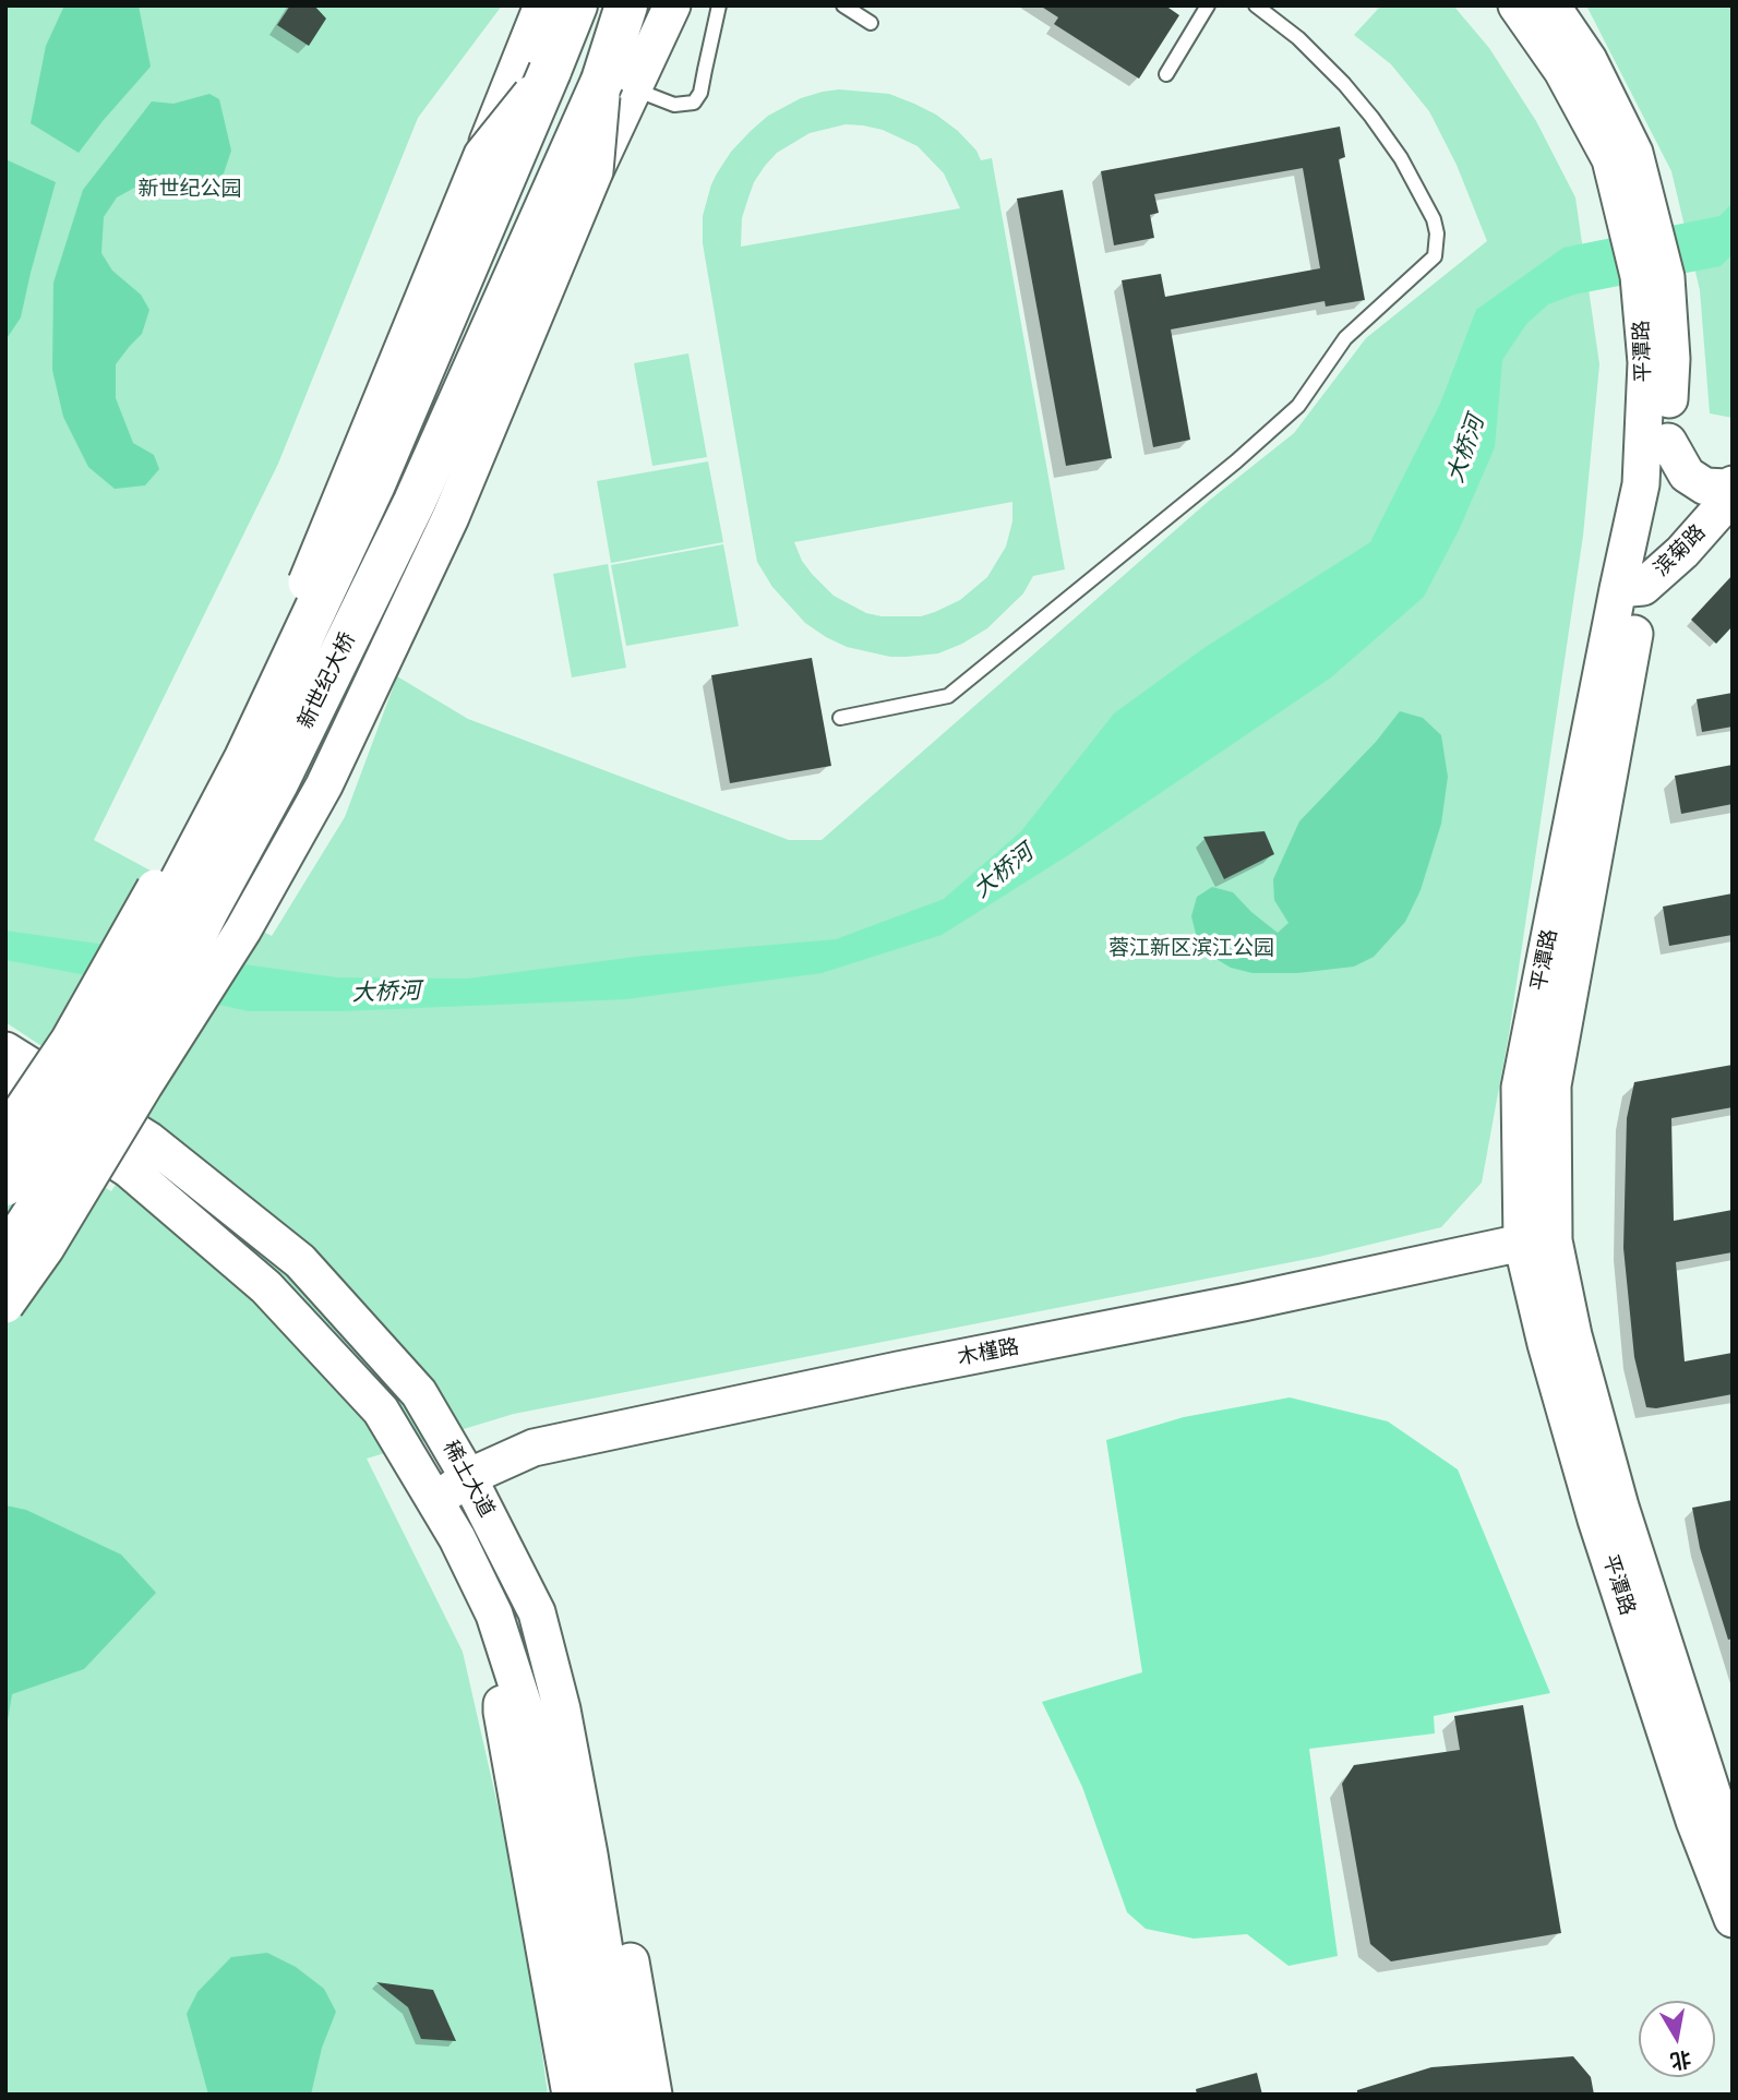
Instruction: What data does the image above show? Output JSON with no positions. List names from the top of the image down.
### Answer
{
  "streets": {
    "highway": ["新世纪大桥"],
    "street": [
      "平潭路",
      "滨菊路",
      "木槿路",
      "稀土大道"
    ]
  },
  "crossings": [
    ["平潭路", "滨菊路"],
    ["平潭路", "木槿路"],
    ["木槿路", "稀土大道"]
  ],
  "water": ["大桥河"],
  "parks": ["新世纪公园", "蓉江新区滨江公园"],
  "north": "bottom"
}
